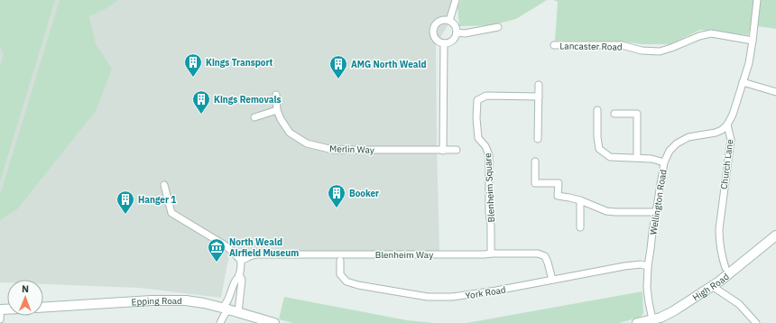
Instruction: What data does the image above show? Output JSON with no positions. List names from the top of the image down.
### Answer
{
  "streets": {
    "main road": ["High Road", "Epping Road"],
    "street": [
      "Lancaster Road",
      "Merlin Way",
      "Church Lane",
      "Blenheim Square",
      "Wellington Road",
      "Blenheim Way",
      "York Road"
    ]
  },
  "crossings": [
    ["Church Lane", "Wellington Road"],
    ["Blenheim Square", "Blenheim Way"],
    ["Wellington Road", "High Road"],
    ["Wellington Road", "York Road"],
    ["Blenheim Way", "York Road"]
  ],
  "places": {
    "building": [
      "Kings Transport",
      "AMG North Weald",
      "Kings Removals",
      "Booker",
      "Hanger 1"
    ],
    "museum": ["North Weald Airfield Museum"]
  },
  "north": "top"
}
